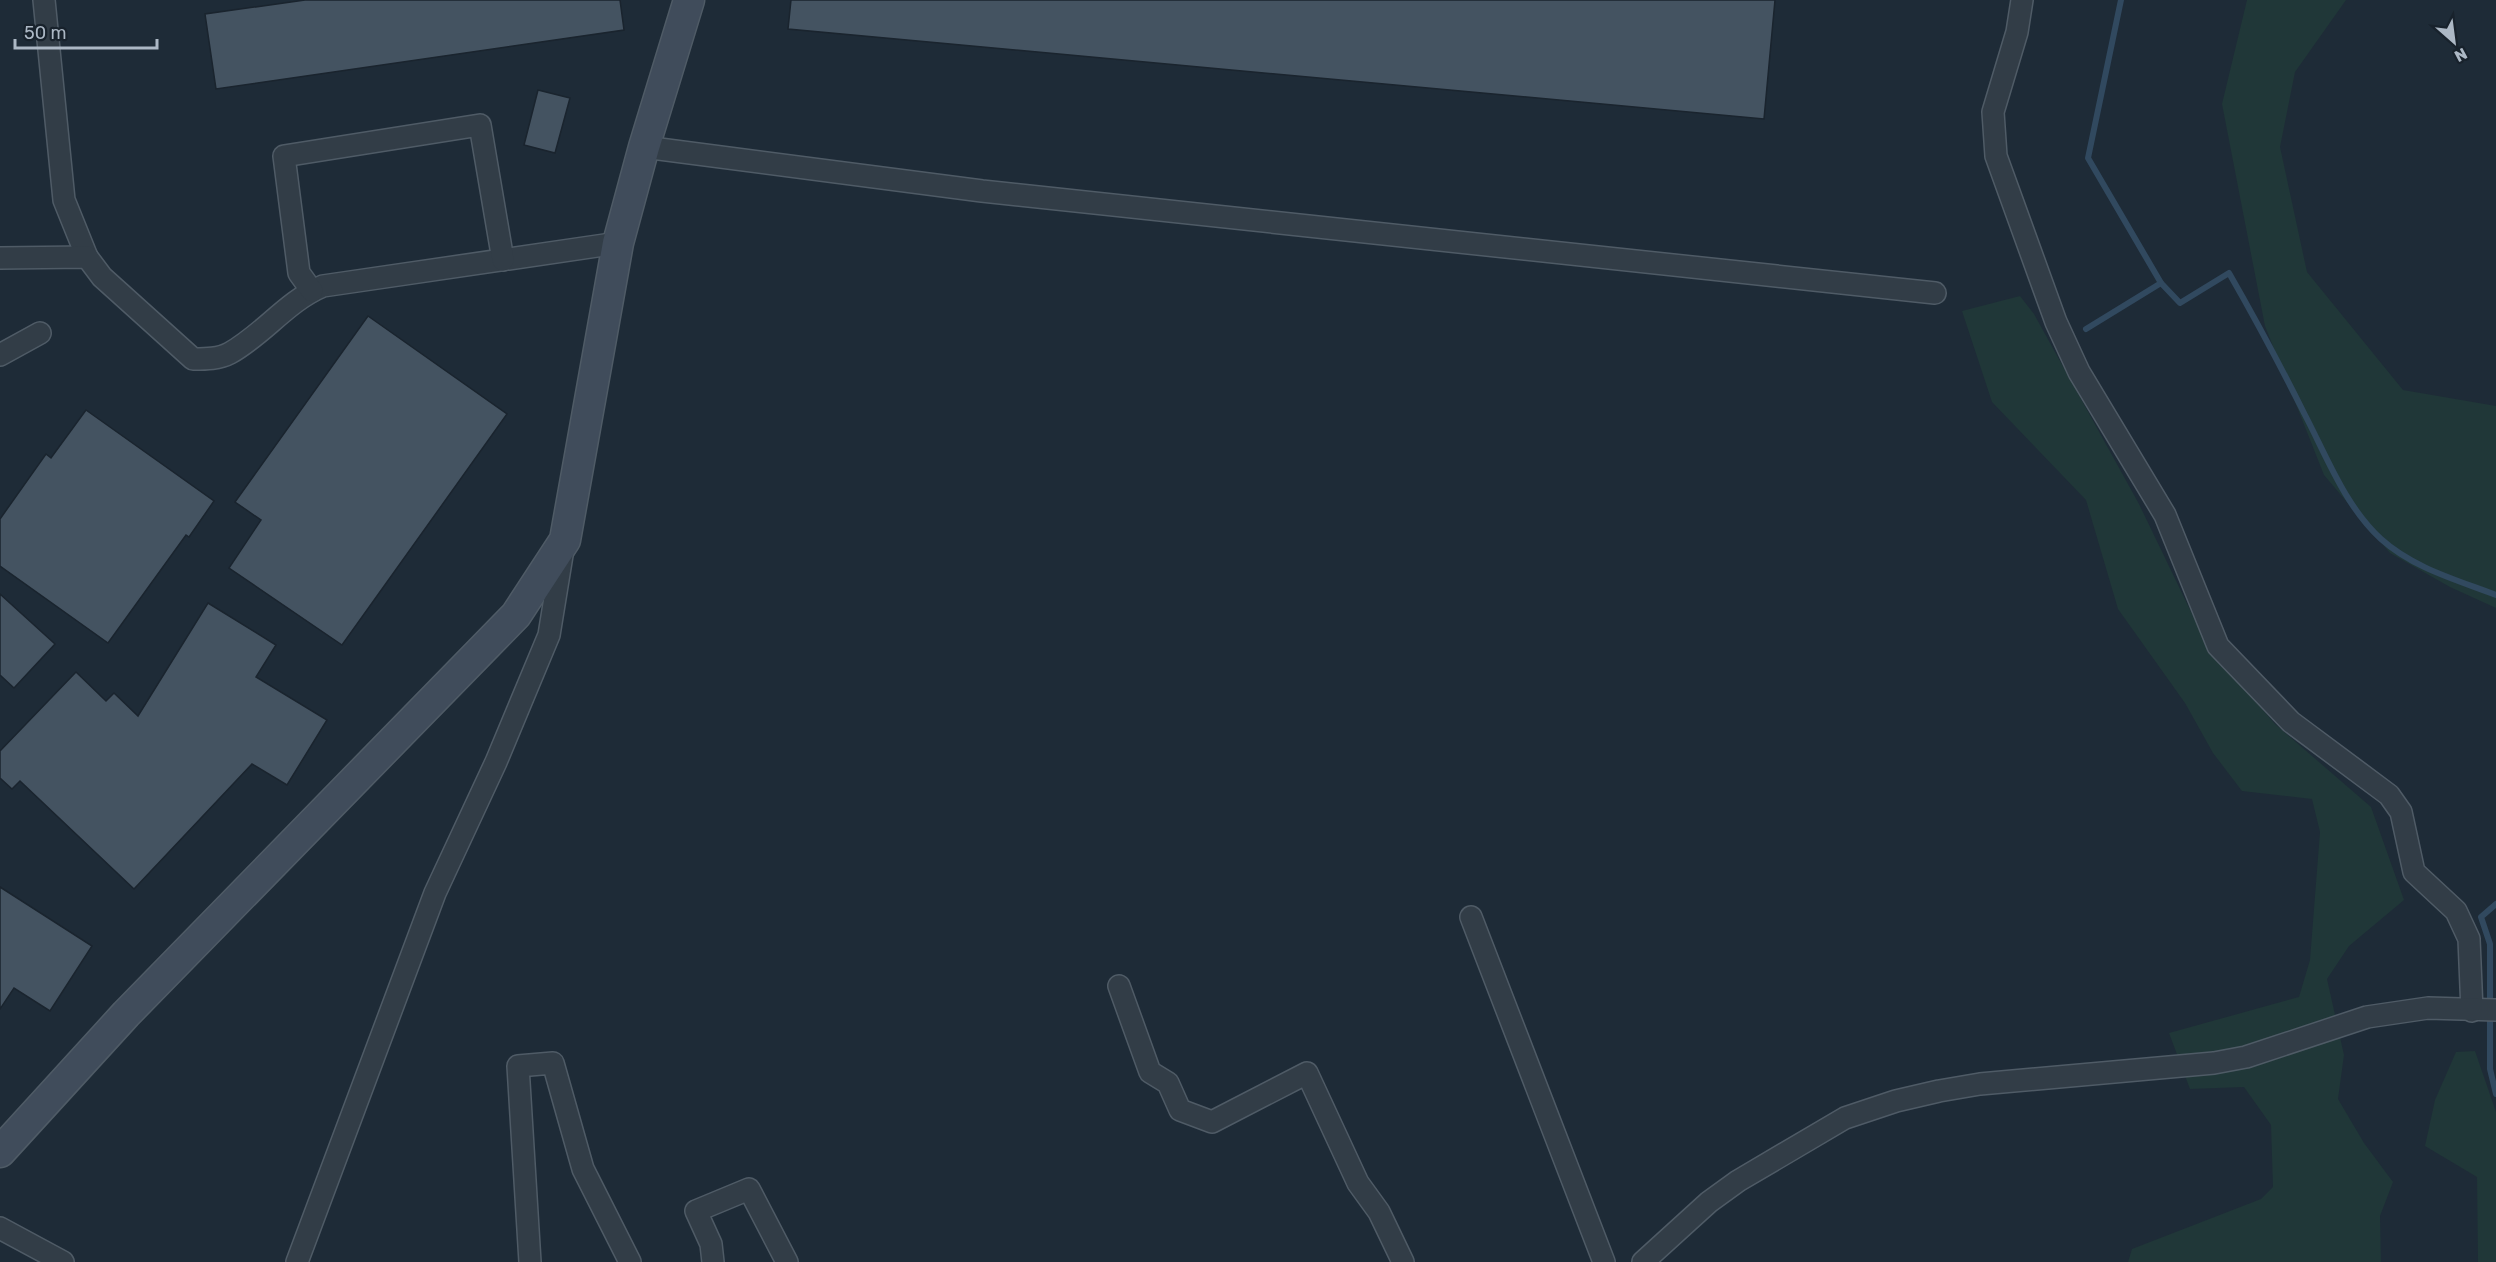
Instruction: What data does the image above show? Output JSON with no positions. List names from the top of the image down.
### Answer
{
  "scale_bar": "50 m",
  "north": "bottom right"
}
